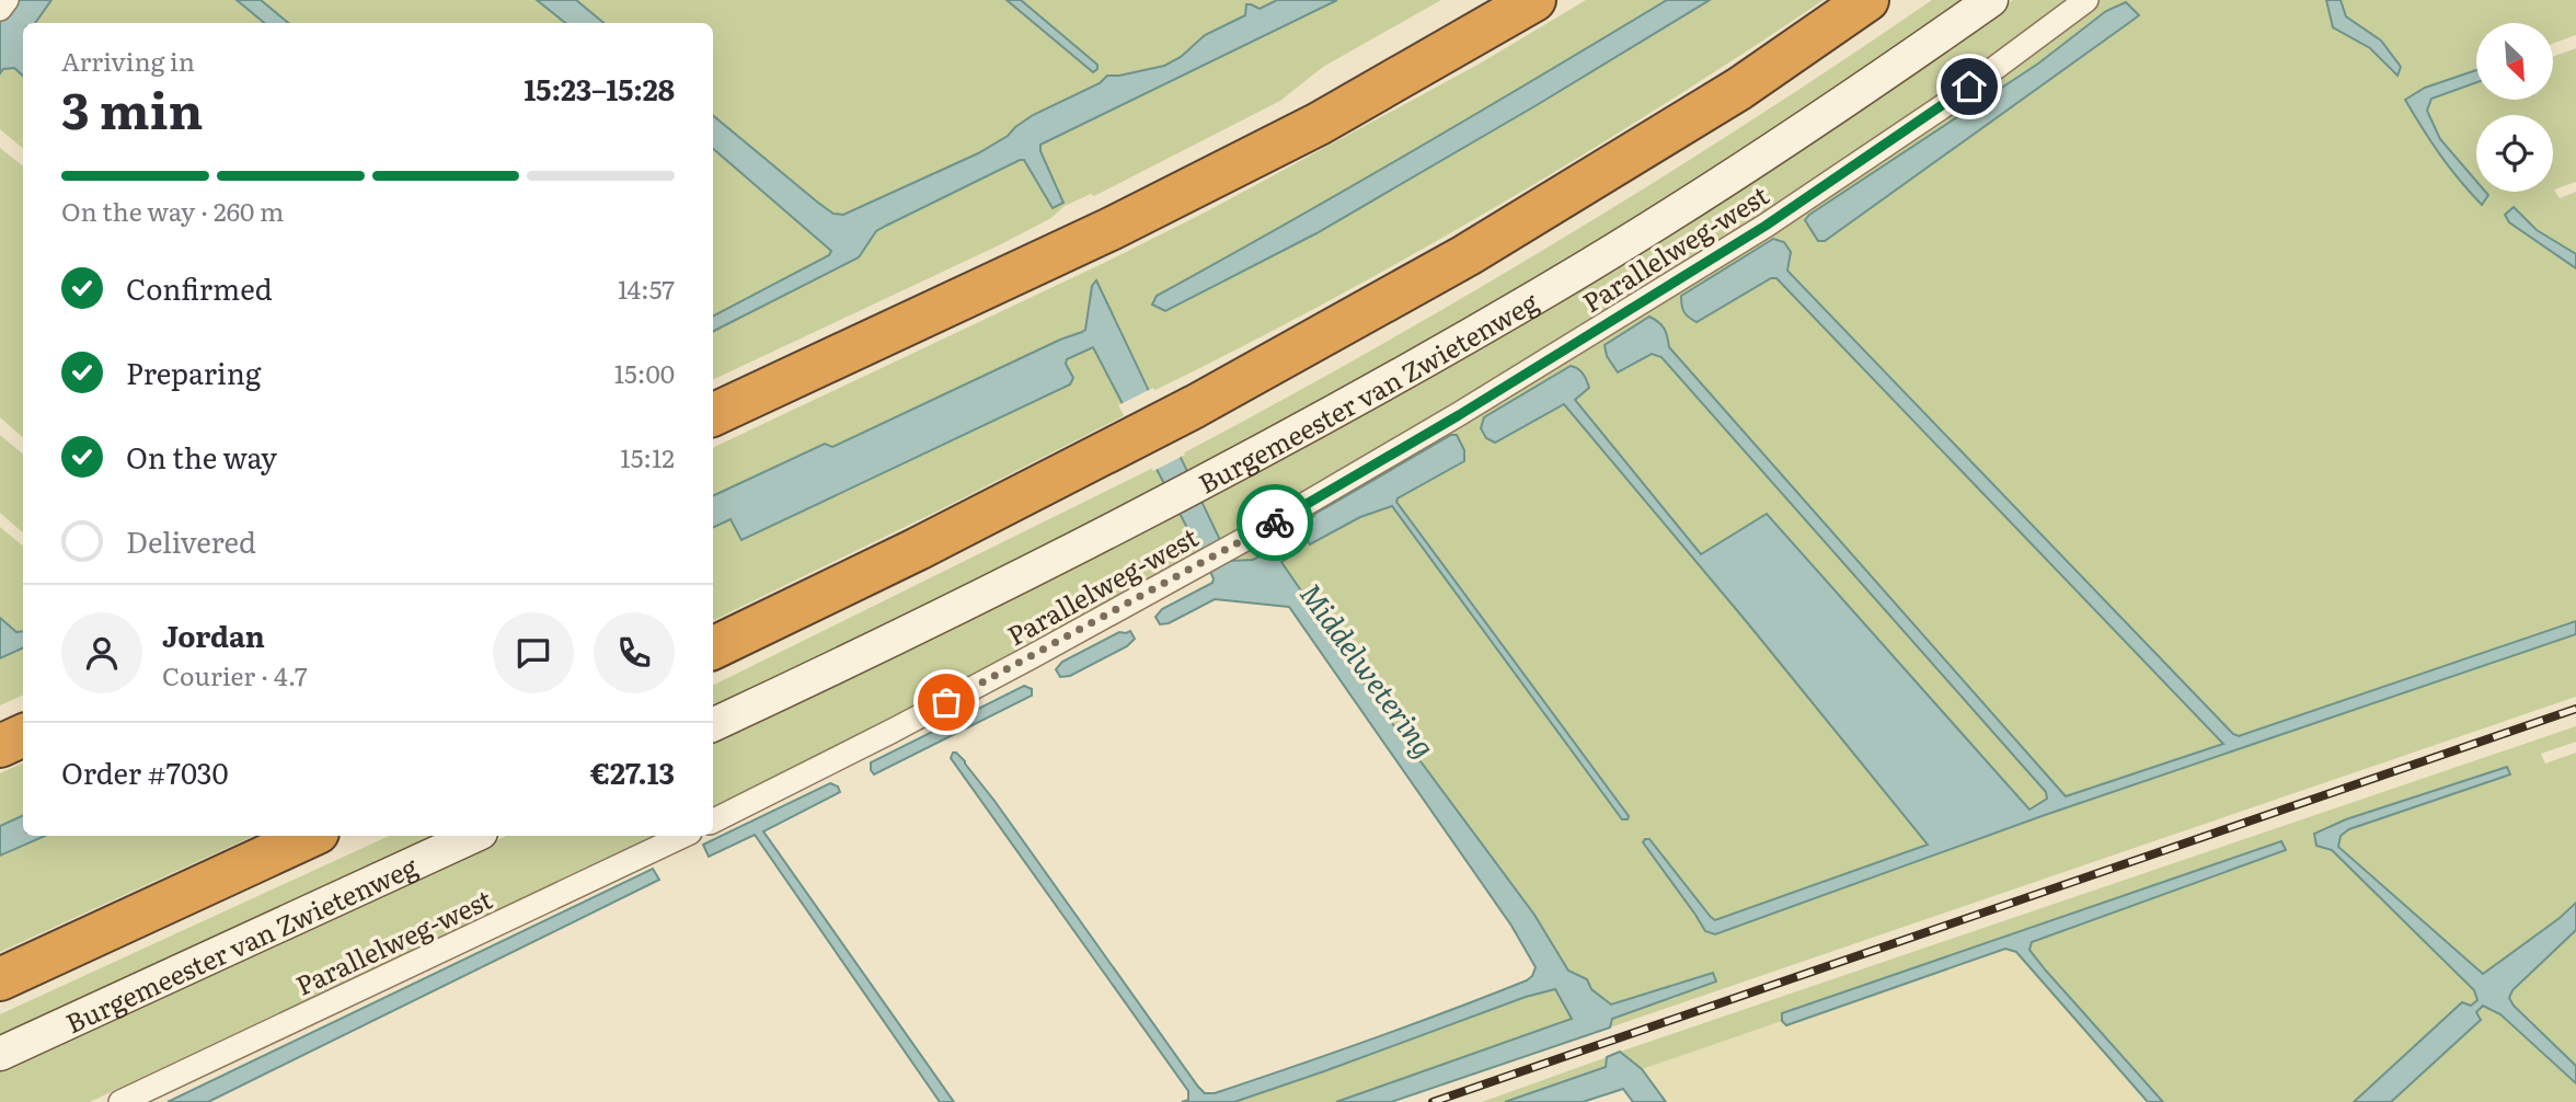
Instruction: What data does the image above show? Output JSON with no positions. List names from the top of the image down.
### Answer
{
  "streets": {
    "main road": ["Burgemeester van Zwietenweg"],
    "street": ["Parallelweg-west"]
  },
  "water": ["Middelwetering"],
  "north": "bottom right",
  "page": {
    "heading": ["3 min", "Arriving in", "15:23–15:28"],
    "panel": [
      "Jordan",
      "Courier · 4.7",
      "Order #7030",
      "€27.13"
    ],
    "bar": "On the way · 260 m",
    "list": [
      ["Confirmed", "14:57"],
      ["Preparing", "15:00"],
      ["On the way", "15:12"],
      "Delivered"
    ]
  }
}
